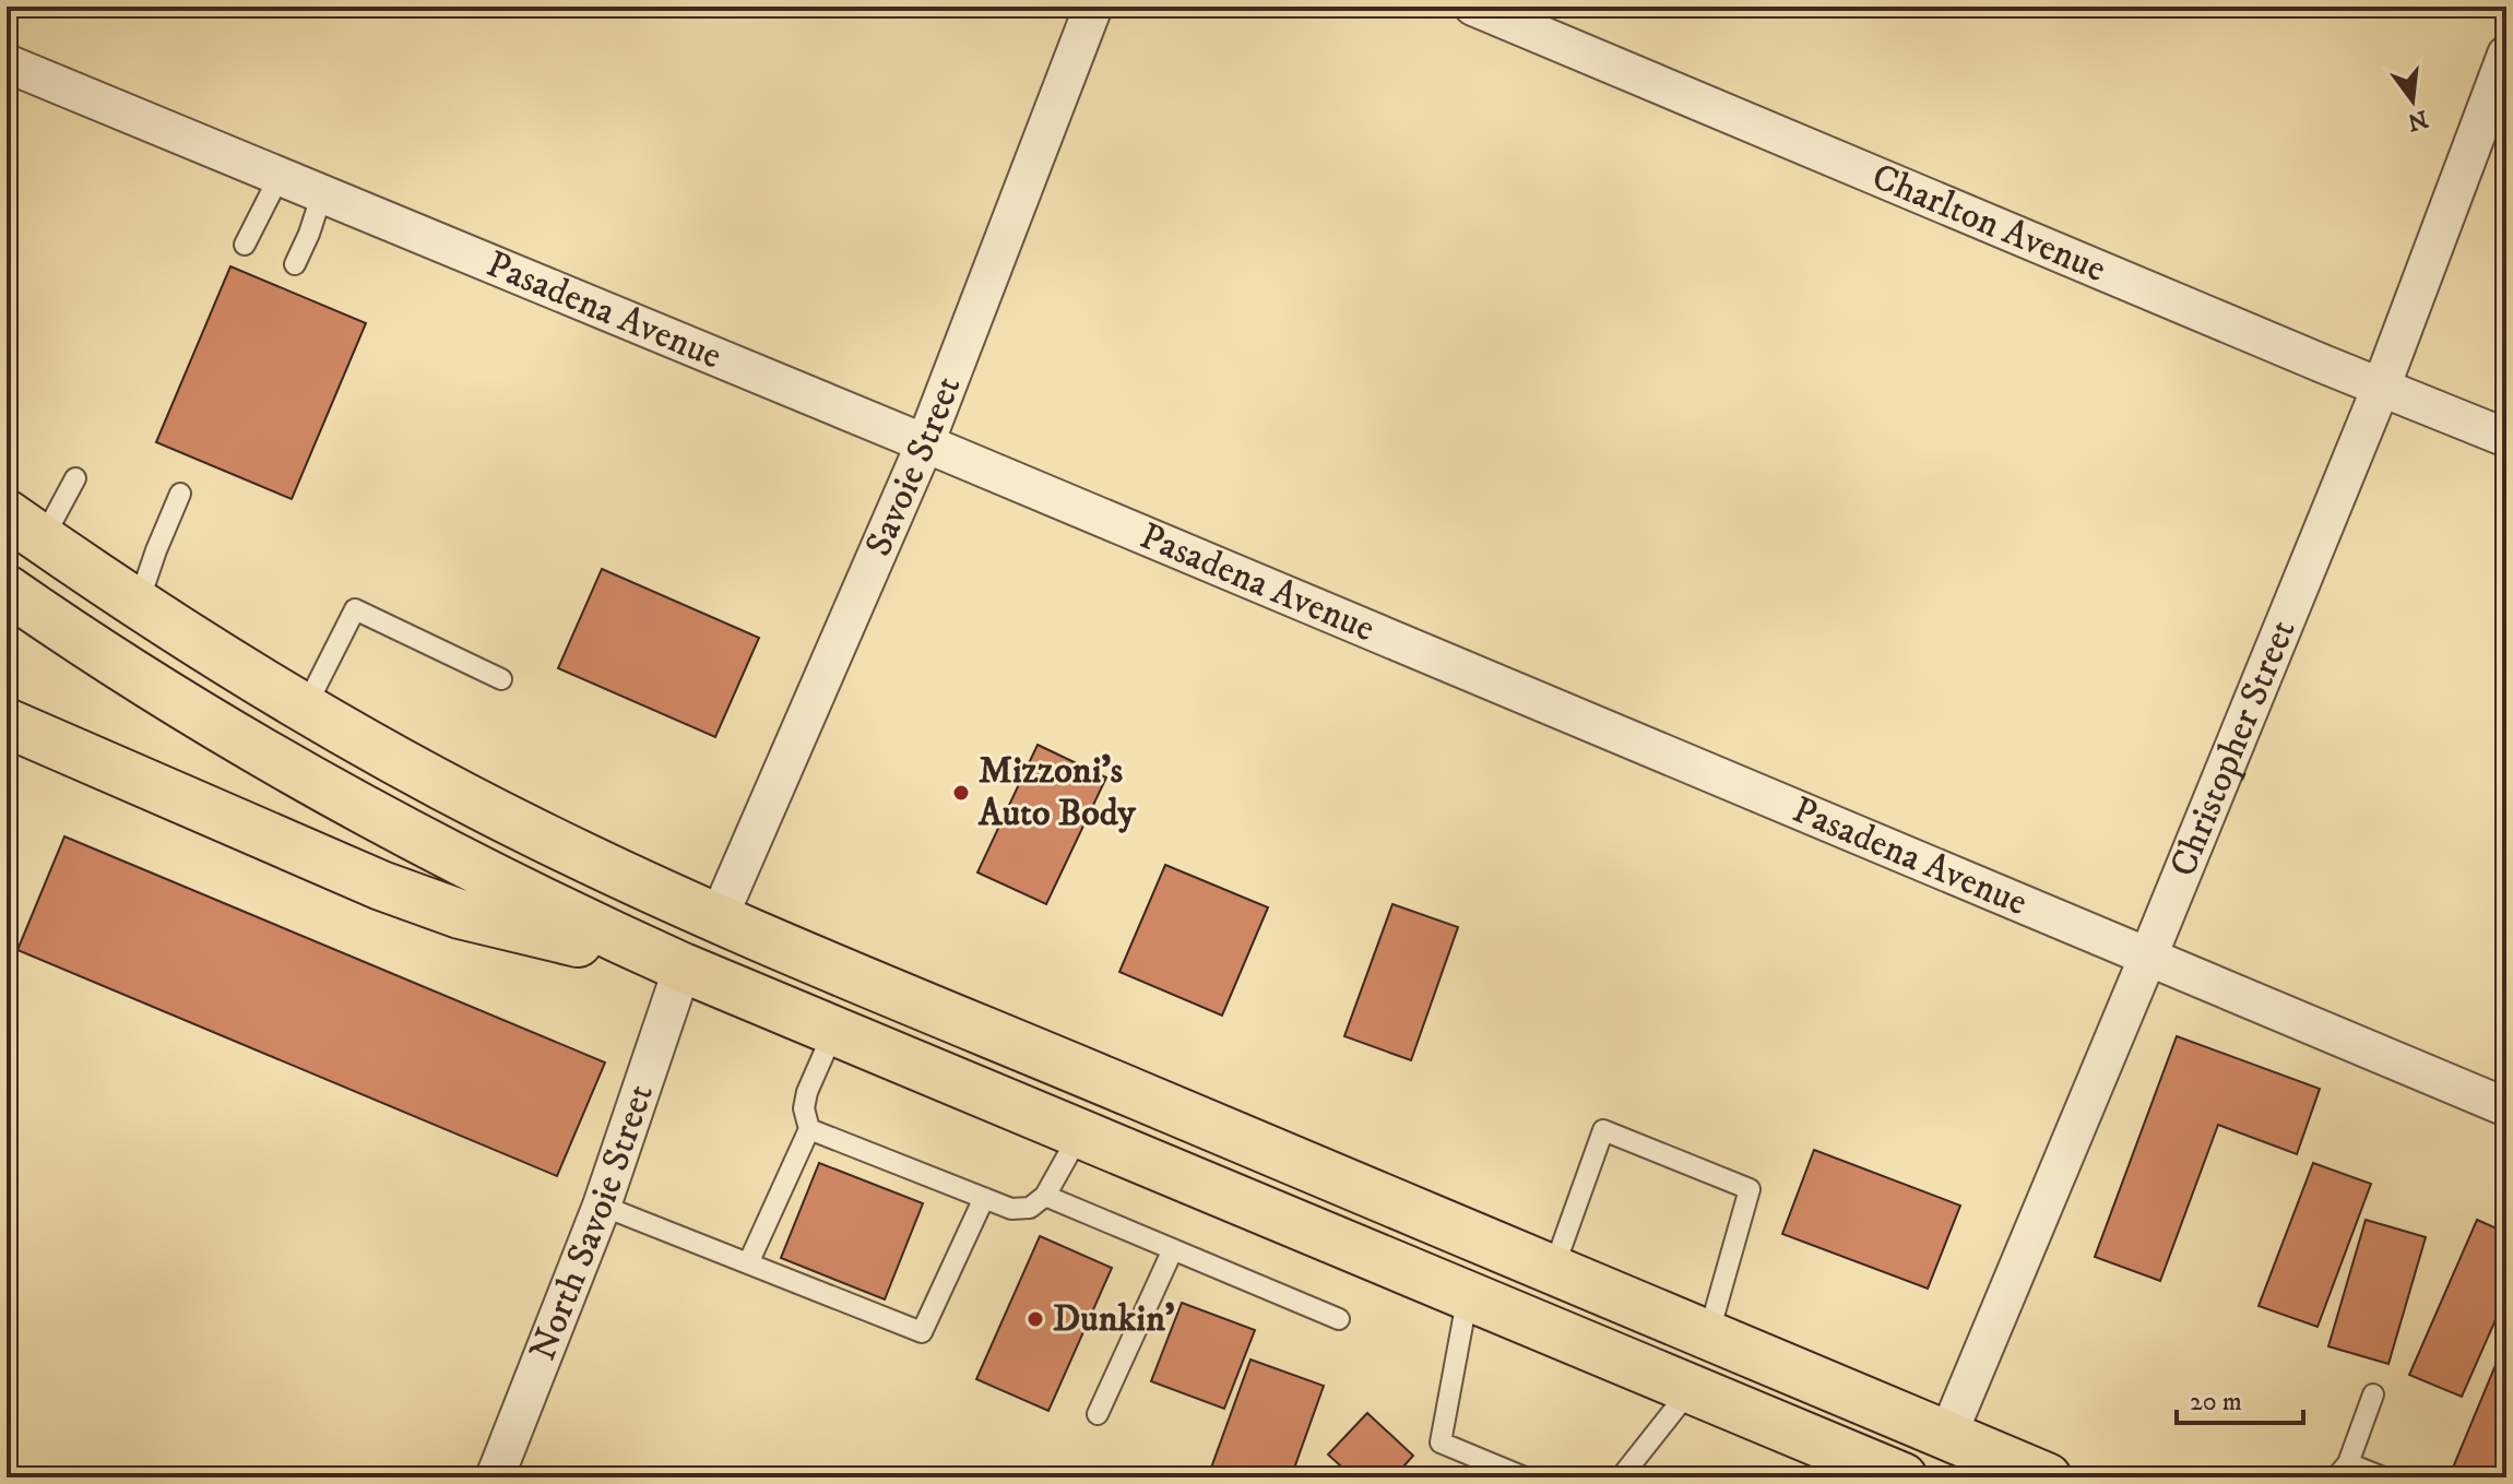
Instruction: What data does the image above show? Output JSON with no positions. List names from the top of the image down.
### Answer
{
  "streets": {
    "street": [
      "Charlton Avenue",
      "Pasadena Avenue",
      "Savoie Street",
      "Christopher Street",
      "North Savoie Street"
    ]
  },
  "crossings": [
    ["Charlton Avenue", "Christopher Street"],
    ["Pasadena Avenue", "Savoie Street"],
    ["Pasadena Avenue", "Christopher Street"]
  ],
  "places": ["Mizzoni's Auto Body", "Dunkin'"],
  "scale_bar": "20 m",
  "north": "bottom"
}
